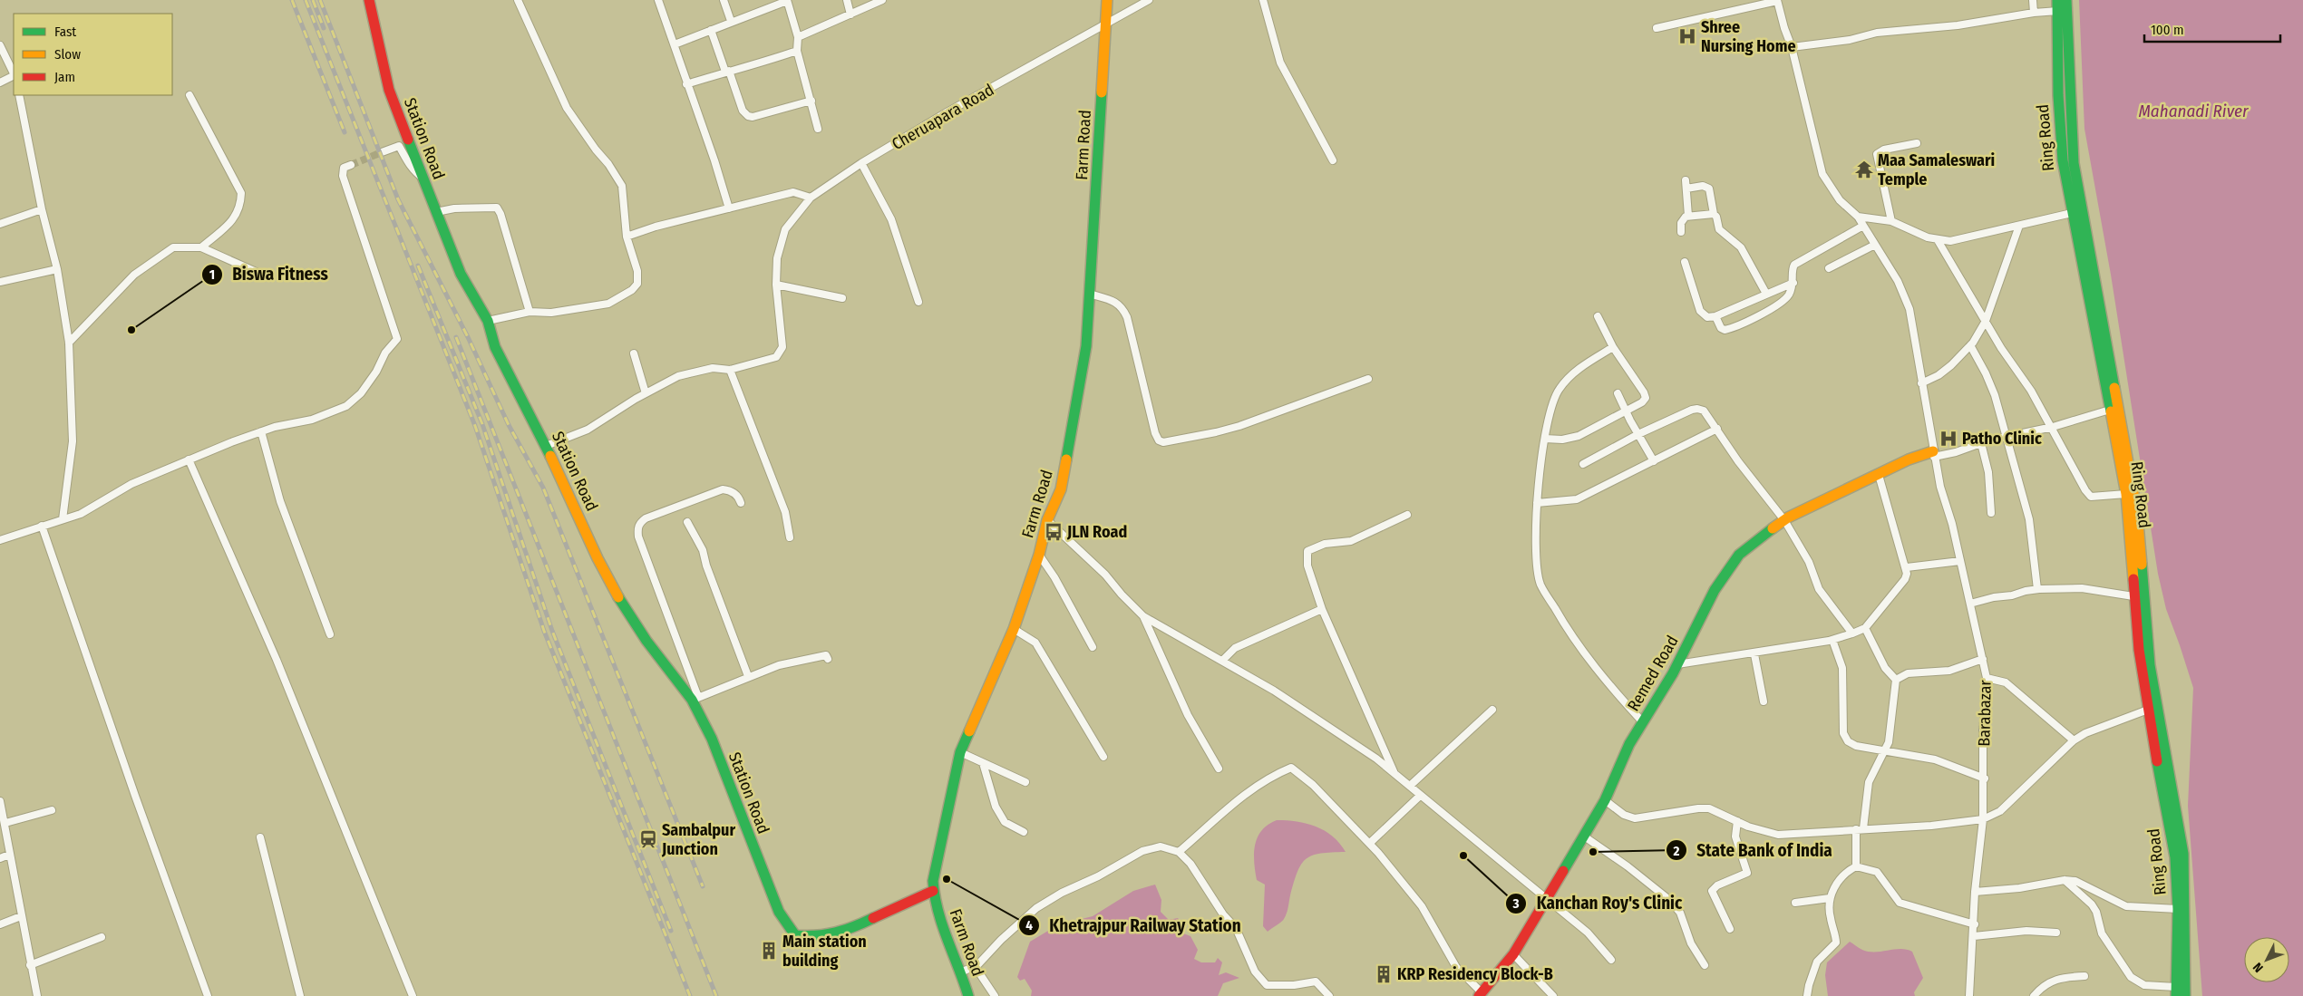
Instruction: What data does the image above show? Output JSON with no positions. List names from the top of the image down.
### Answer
{
  "streets": {
    "street": [
      "Cheruapara Road",
      "Ring Road",
      "Station Road",
      "Farm Road",
      "Remed Road",
      "Barabazar"
    ]
  },
  "crossings": [
    ["Cheruapara Road", "Station Road"],
    ["Cheruapara Road", "Farm Road"],
    ["Station Road", "Farm Road"],
    ["Remed Road", "Barabazar"]
  ],
  "water": ["Mahanadi River"],
  "places": {
    "hospital": ["Shree Nursing Home", "Patho Clinic"],
    "temple": ["Maa Samaleswari Temple"],
    "other": [
      "Biswa Fitness",
      "State Bank of India",
      "Kanchan Roy's Clinic",
      "Khetrajpur Railway Station"
    ],
    "bus stop": ["JLN Road"],
    "station": ["Sambalpur Junction"],
    "building": ["Main station building", "KRP Residency Block-B"]
  },
  "legend": ["Fast", "Slow", "Jam"],
  "scale_bar": "100 m",
  "north": "bottom left"
}
